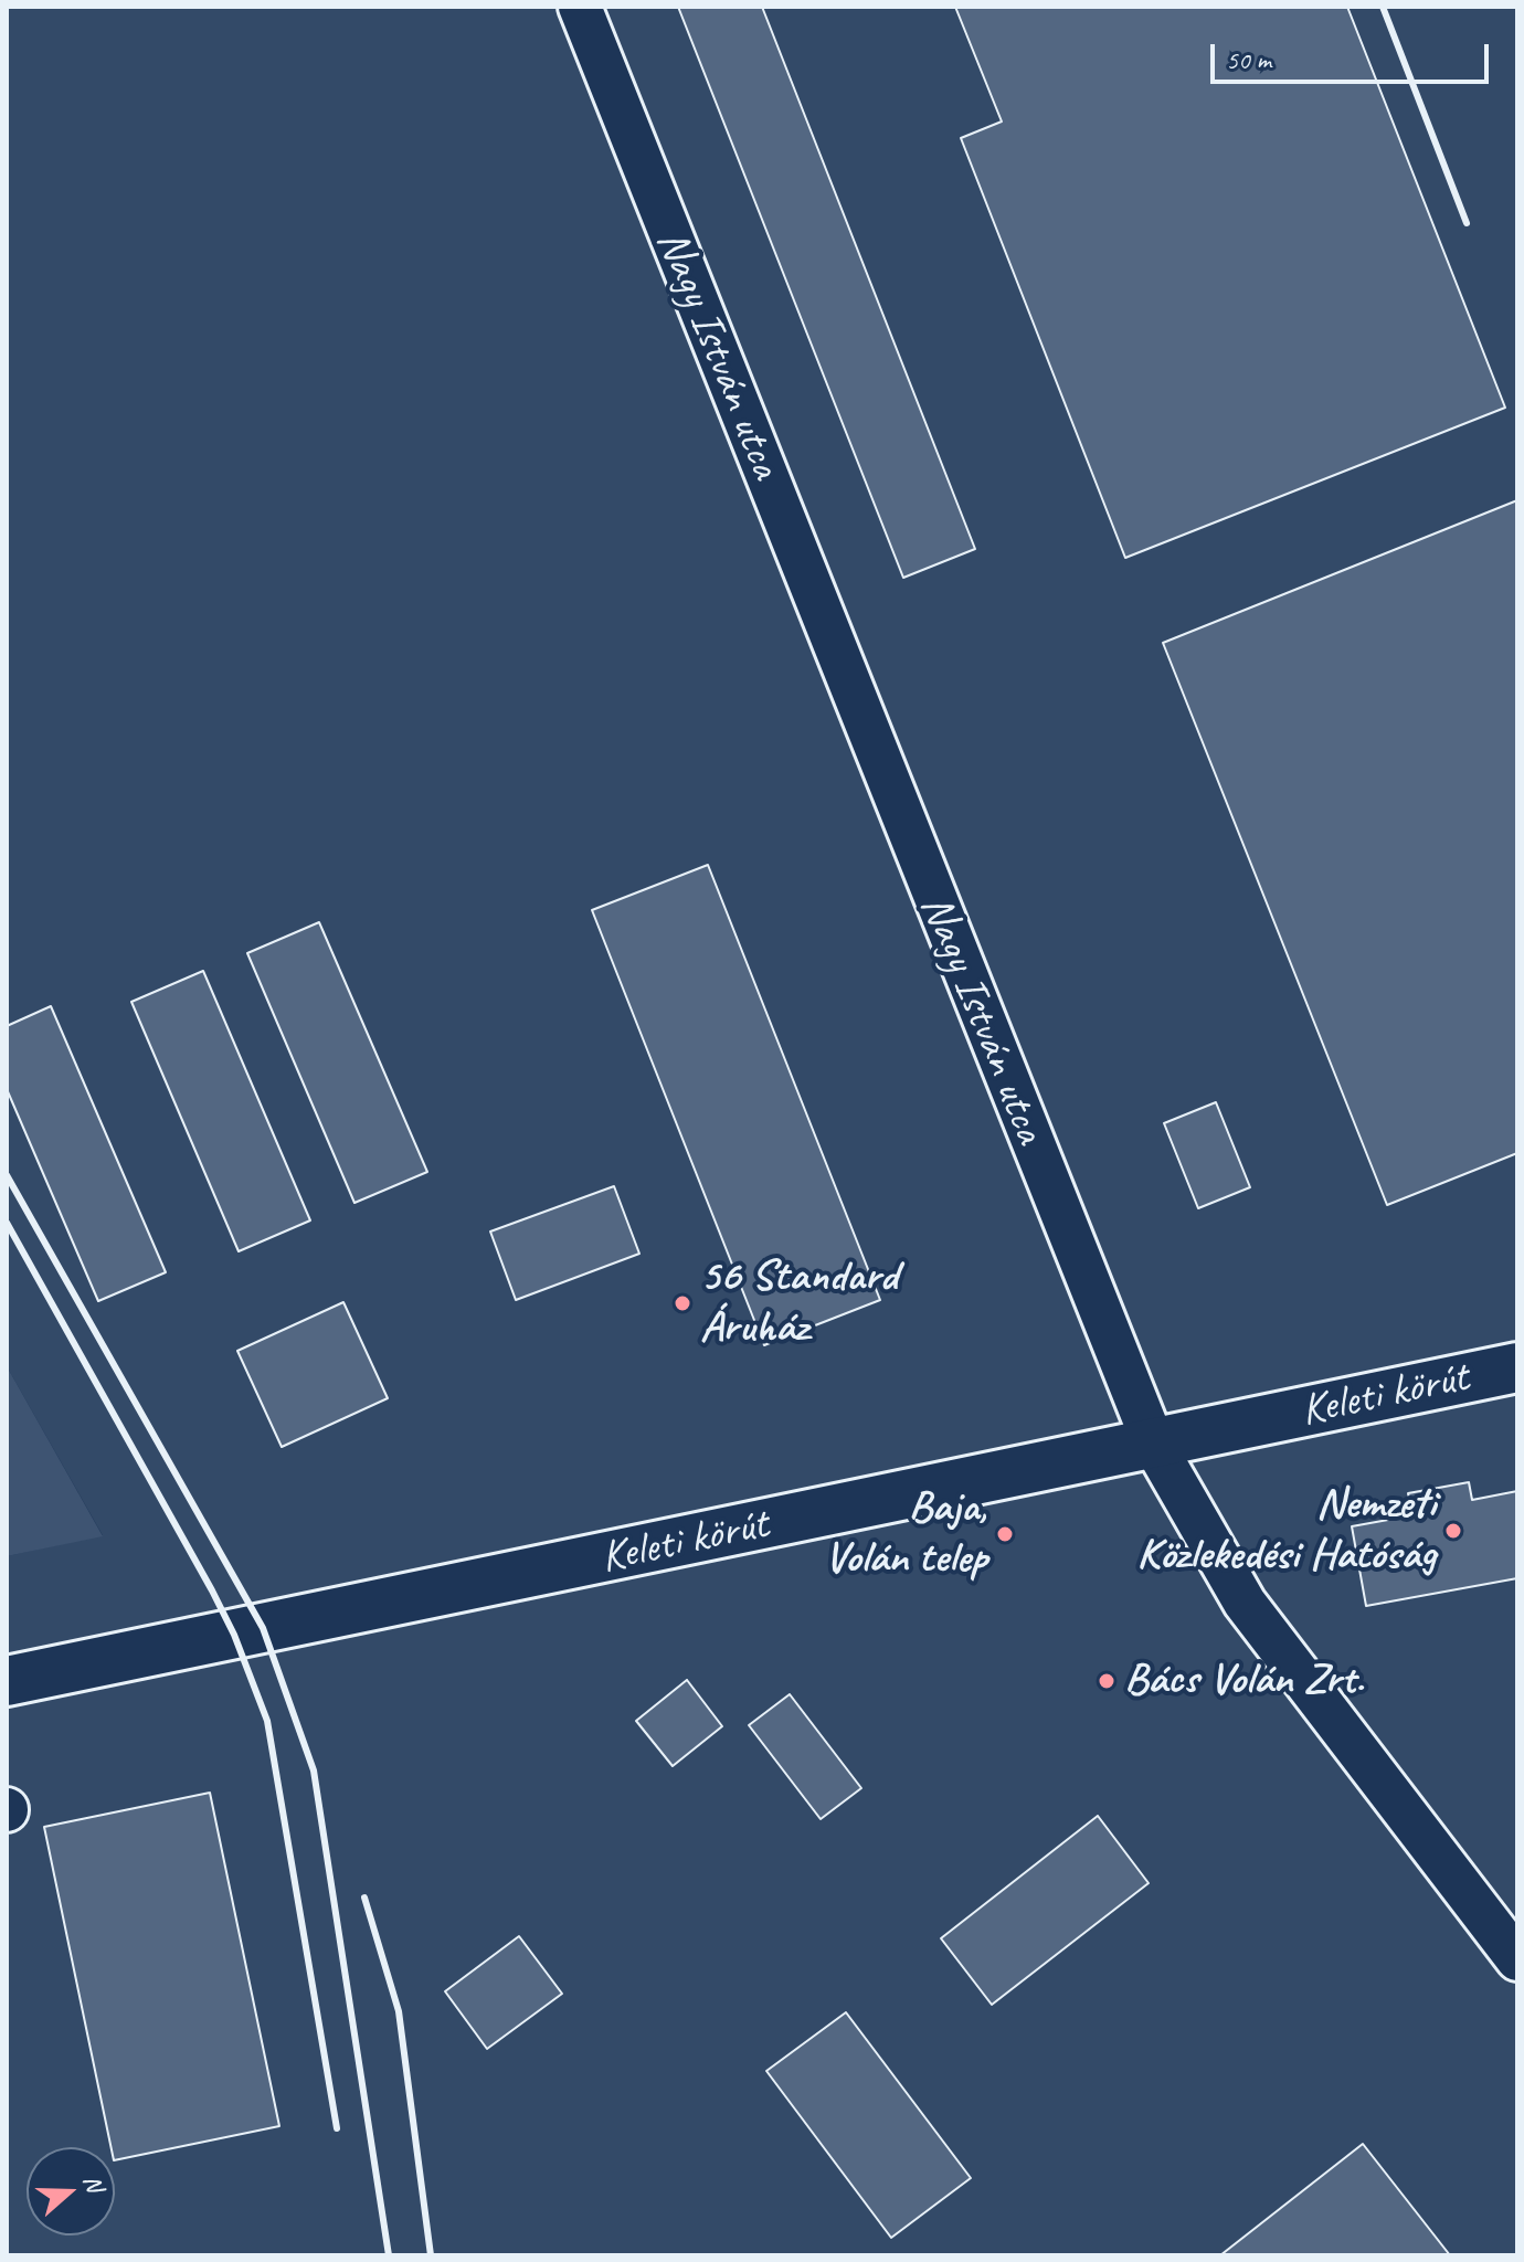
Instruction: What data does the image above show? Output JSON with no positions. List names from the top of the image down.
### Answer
{
  "streets": {
    "main road": ["Keleti körút"],
    "street": ["Nagy István utca"]
  },
  "crossings": [
    ["Nagy István utca", "Keleti körút"]
  ],
  "places": [
    "56 Standard Áruház",
    "Nemzeti Közlekedési Hatóság",
    "Baja, Volán telep",
    "Bács Volán Zrt."
  ],
  "scale_bar": "50 m",
  "north": "right"
}
